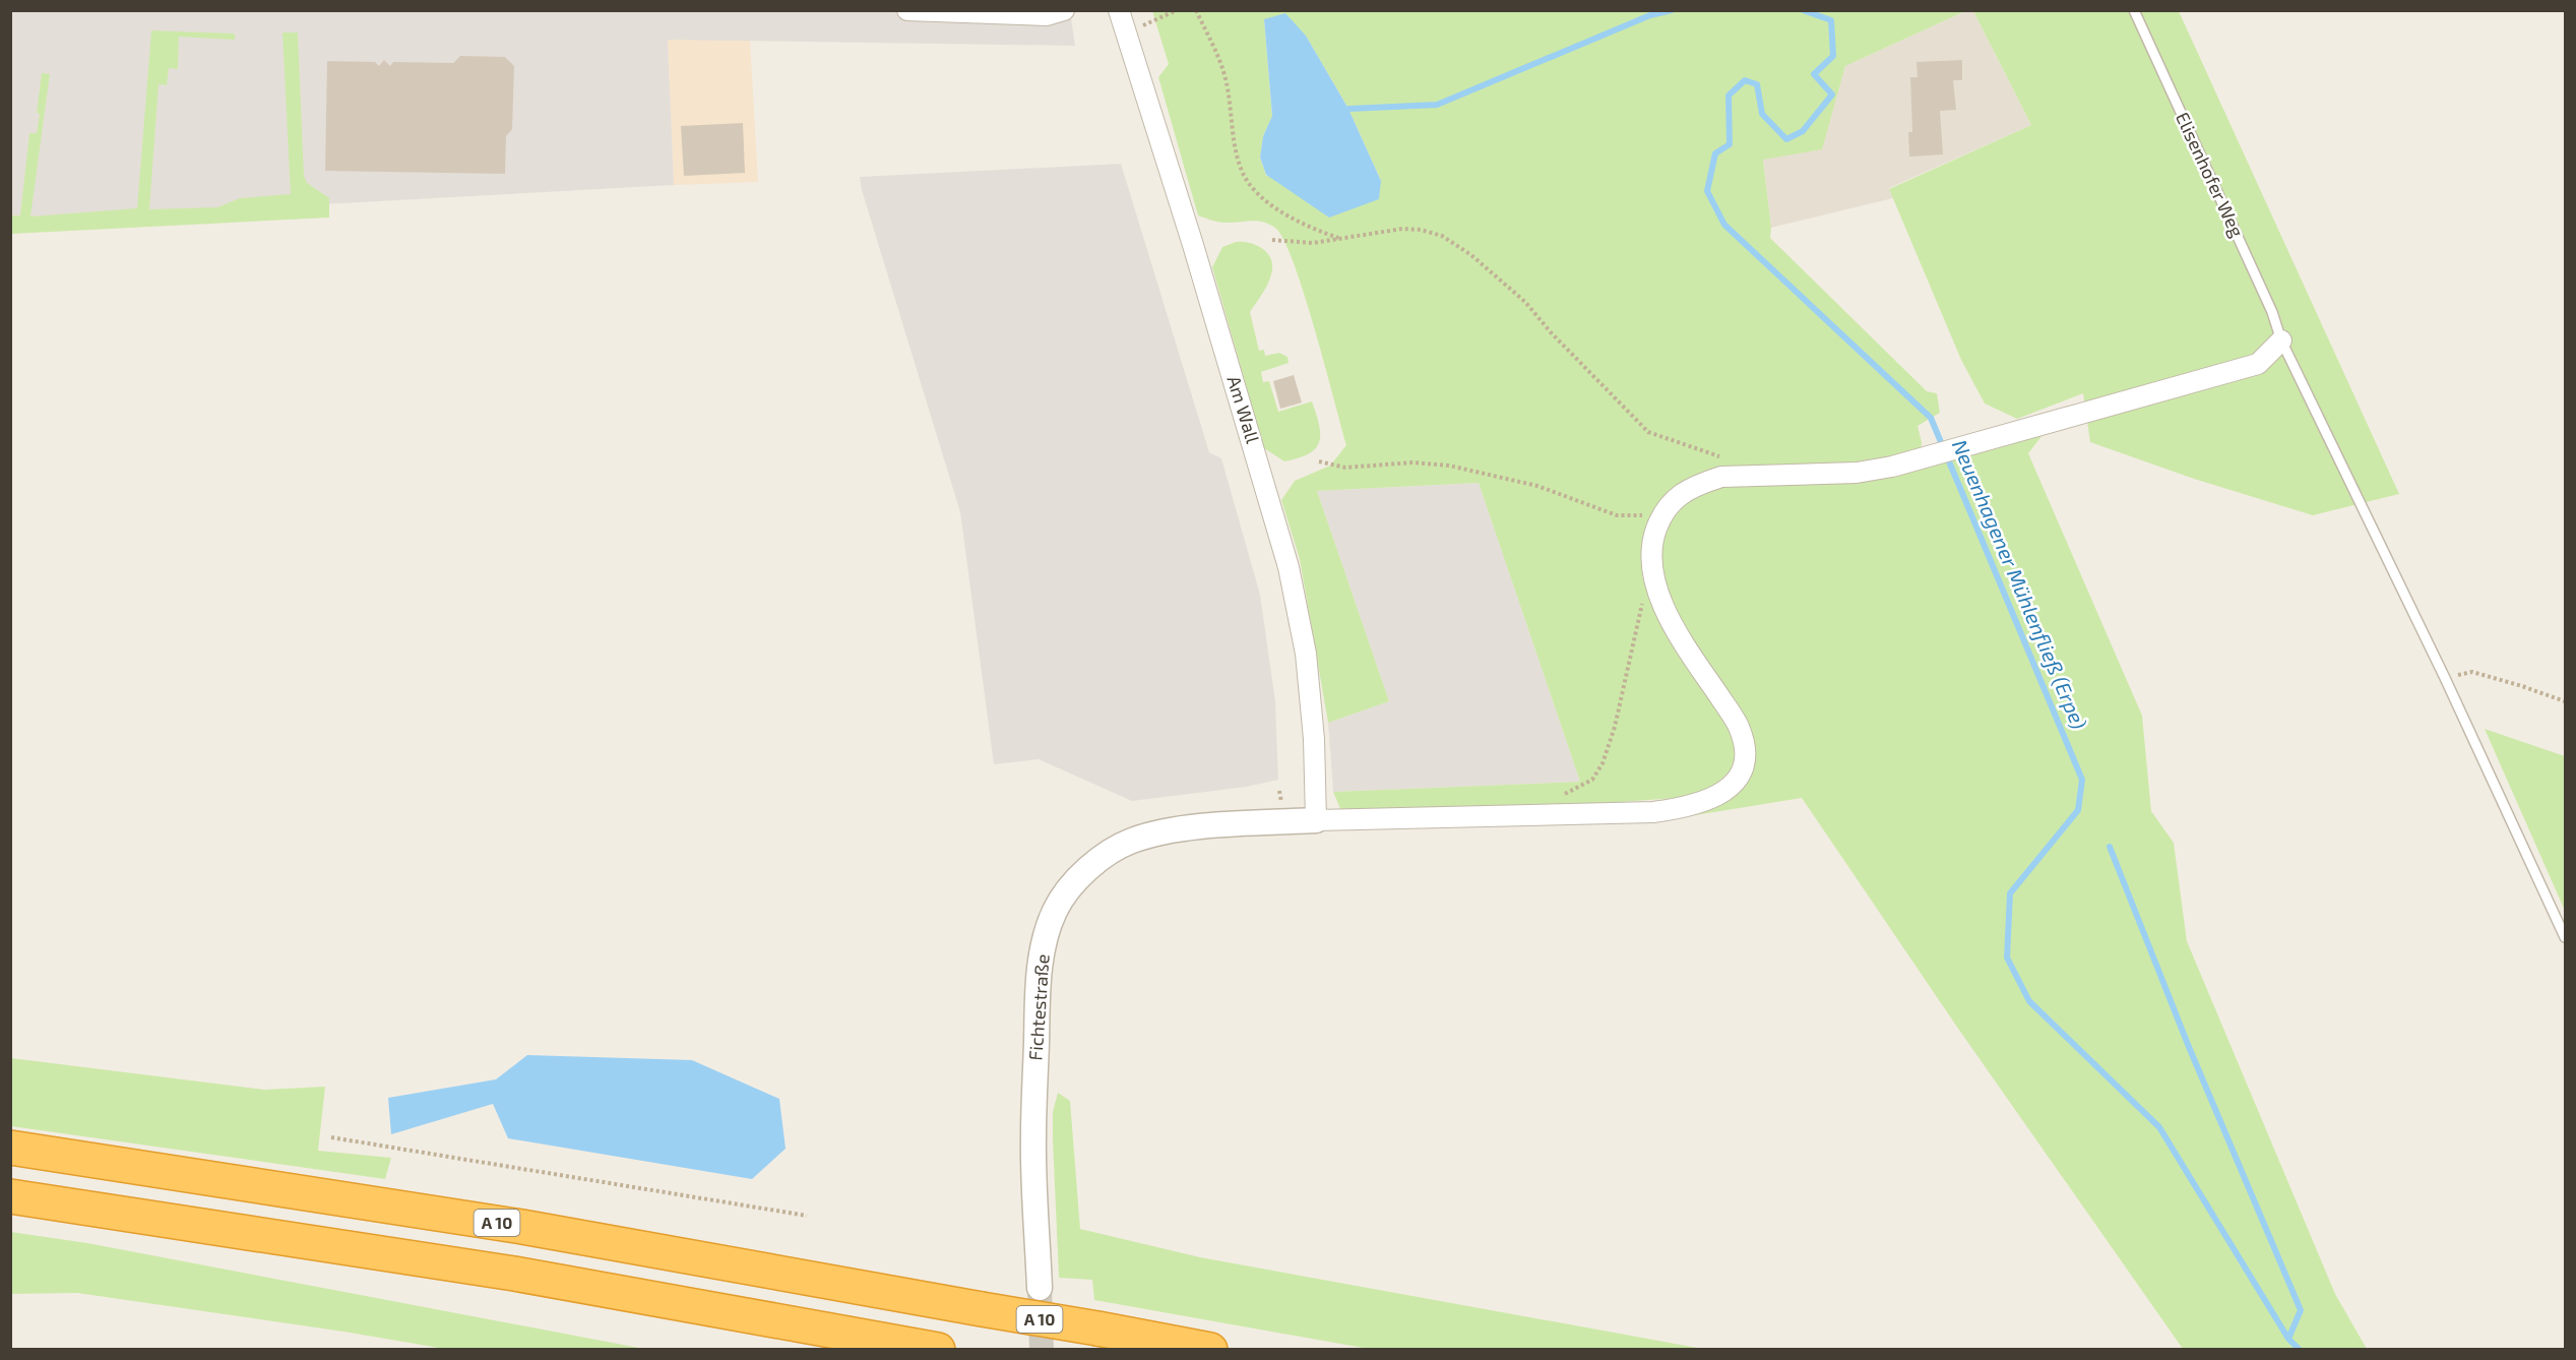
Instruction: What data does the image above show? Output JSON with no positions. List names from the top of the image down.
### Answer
{
  "streets": {
    "highway": ["A 10"],
    "street": ["Am Wall", "Fichtestraße"],
    "lane": ["Elisenhofer Weg"]
  },
  "crossings": [
    ["Am Wall", "Fichtestraße"]
  ],
  "water": ["Neuenhagener Mühlenfließ (Erpe)"]
}
